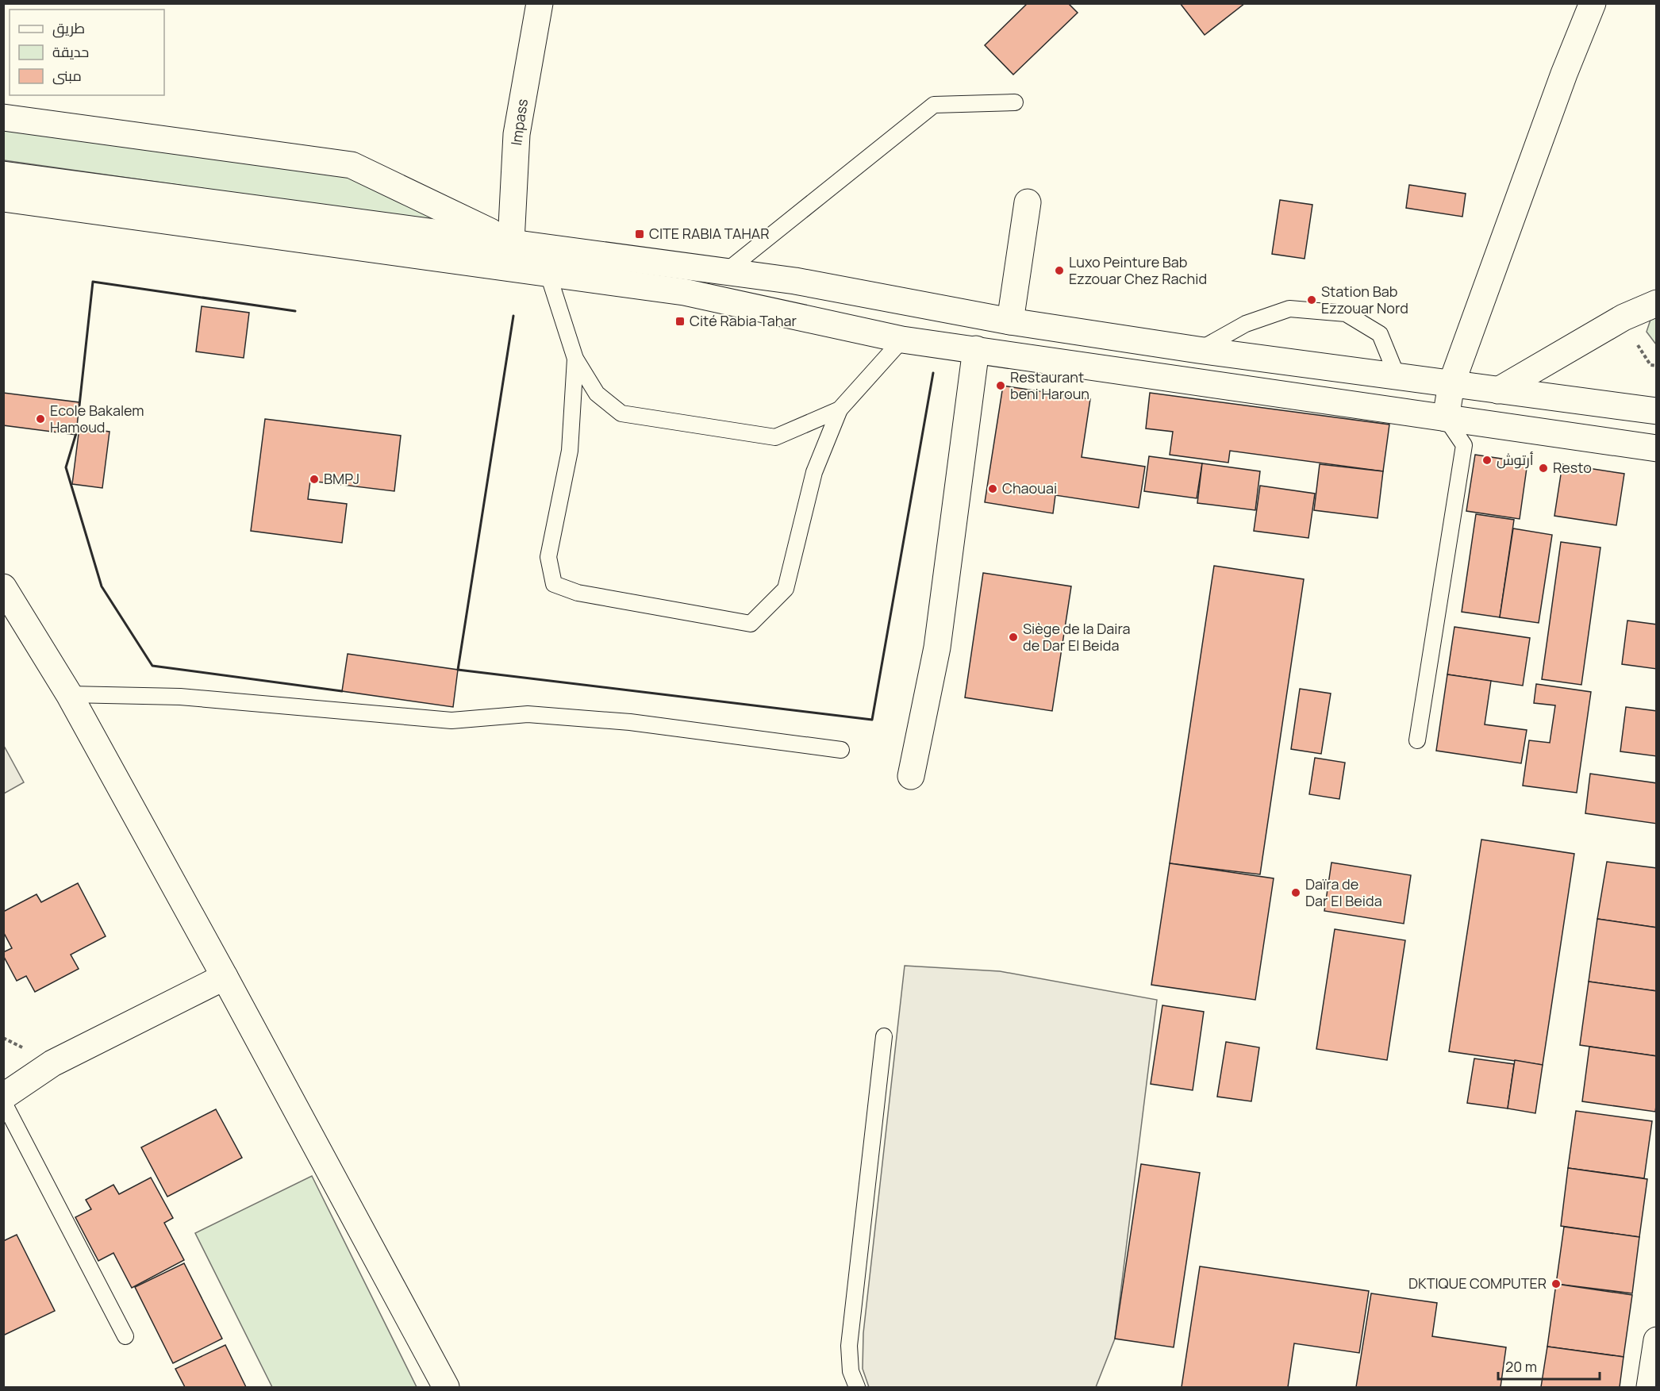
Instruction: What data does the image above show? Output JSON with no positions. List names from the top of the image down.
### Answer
{
  "streets": {
    "main road": ["Impass"]
  },
  "places": {
    "transit": ["CITE RABIA TAHAR", "Cité Rabia Tahar"],
    "other": [
      "Luxo Peinture Bab Ezzouar Chez Rachid",
      "Station Bab Ezzouar Nord",
      "Restaurant beni Haroun",
      "Ecole Bakalem Hamoud",
      "أرتوش",
      "Resto",
      "BMPJ",
      "Chaouai",
      "Siège de la Daira de Dar El Beida",
      "Daïra de Dar El Beida",
      "DKTIQUE COMPUTER"
    ]
  },
  "legend": ["طريق", "حديقة", "مبنى"],
  "scale_bar": "20 m"
}
